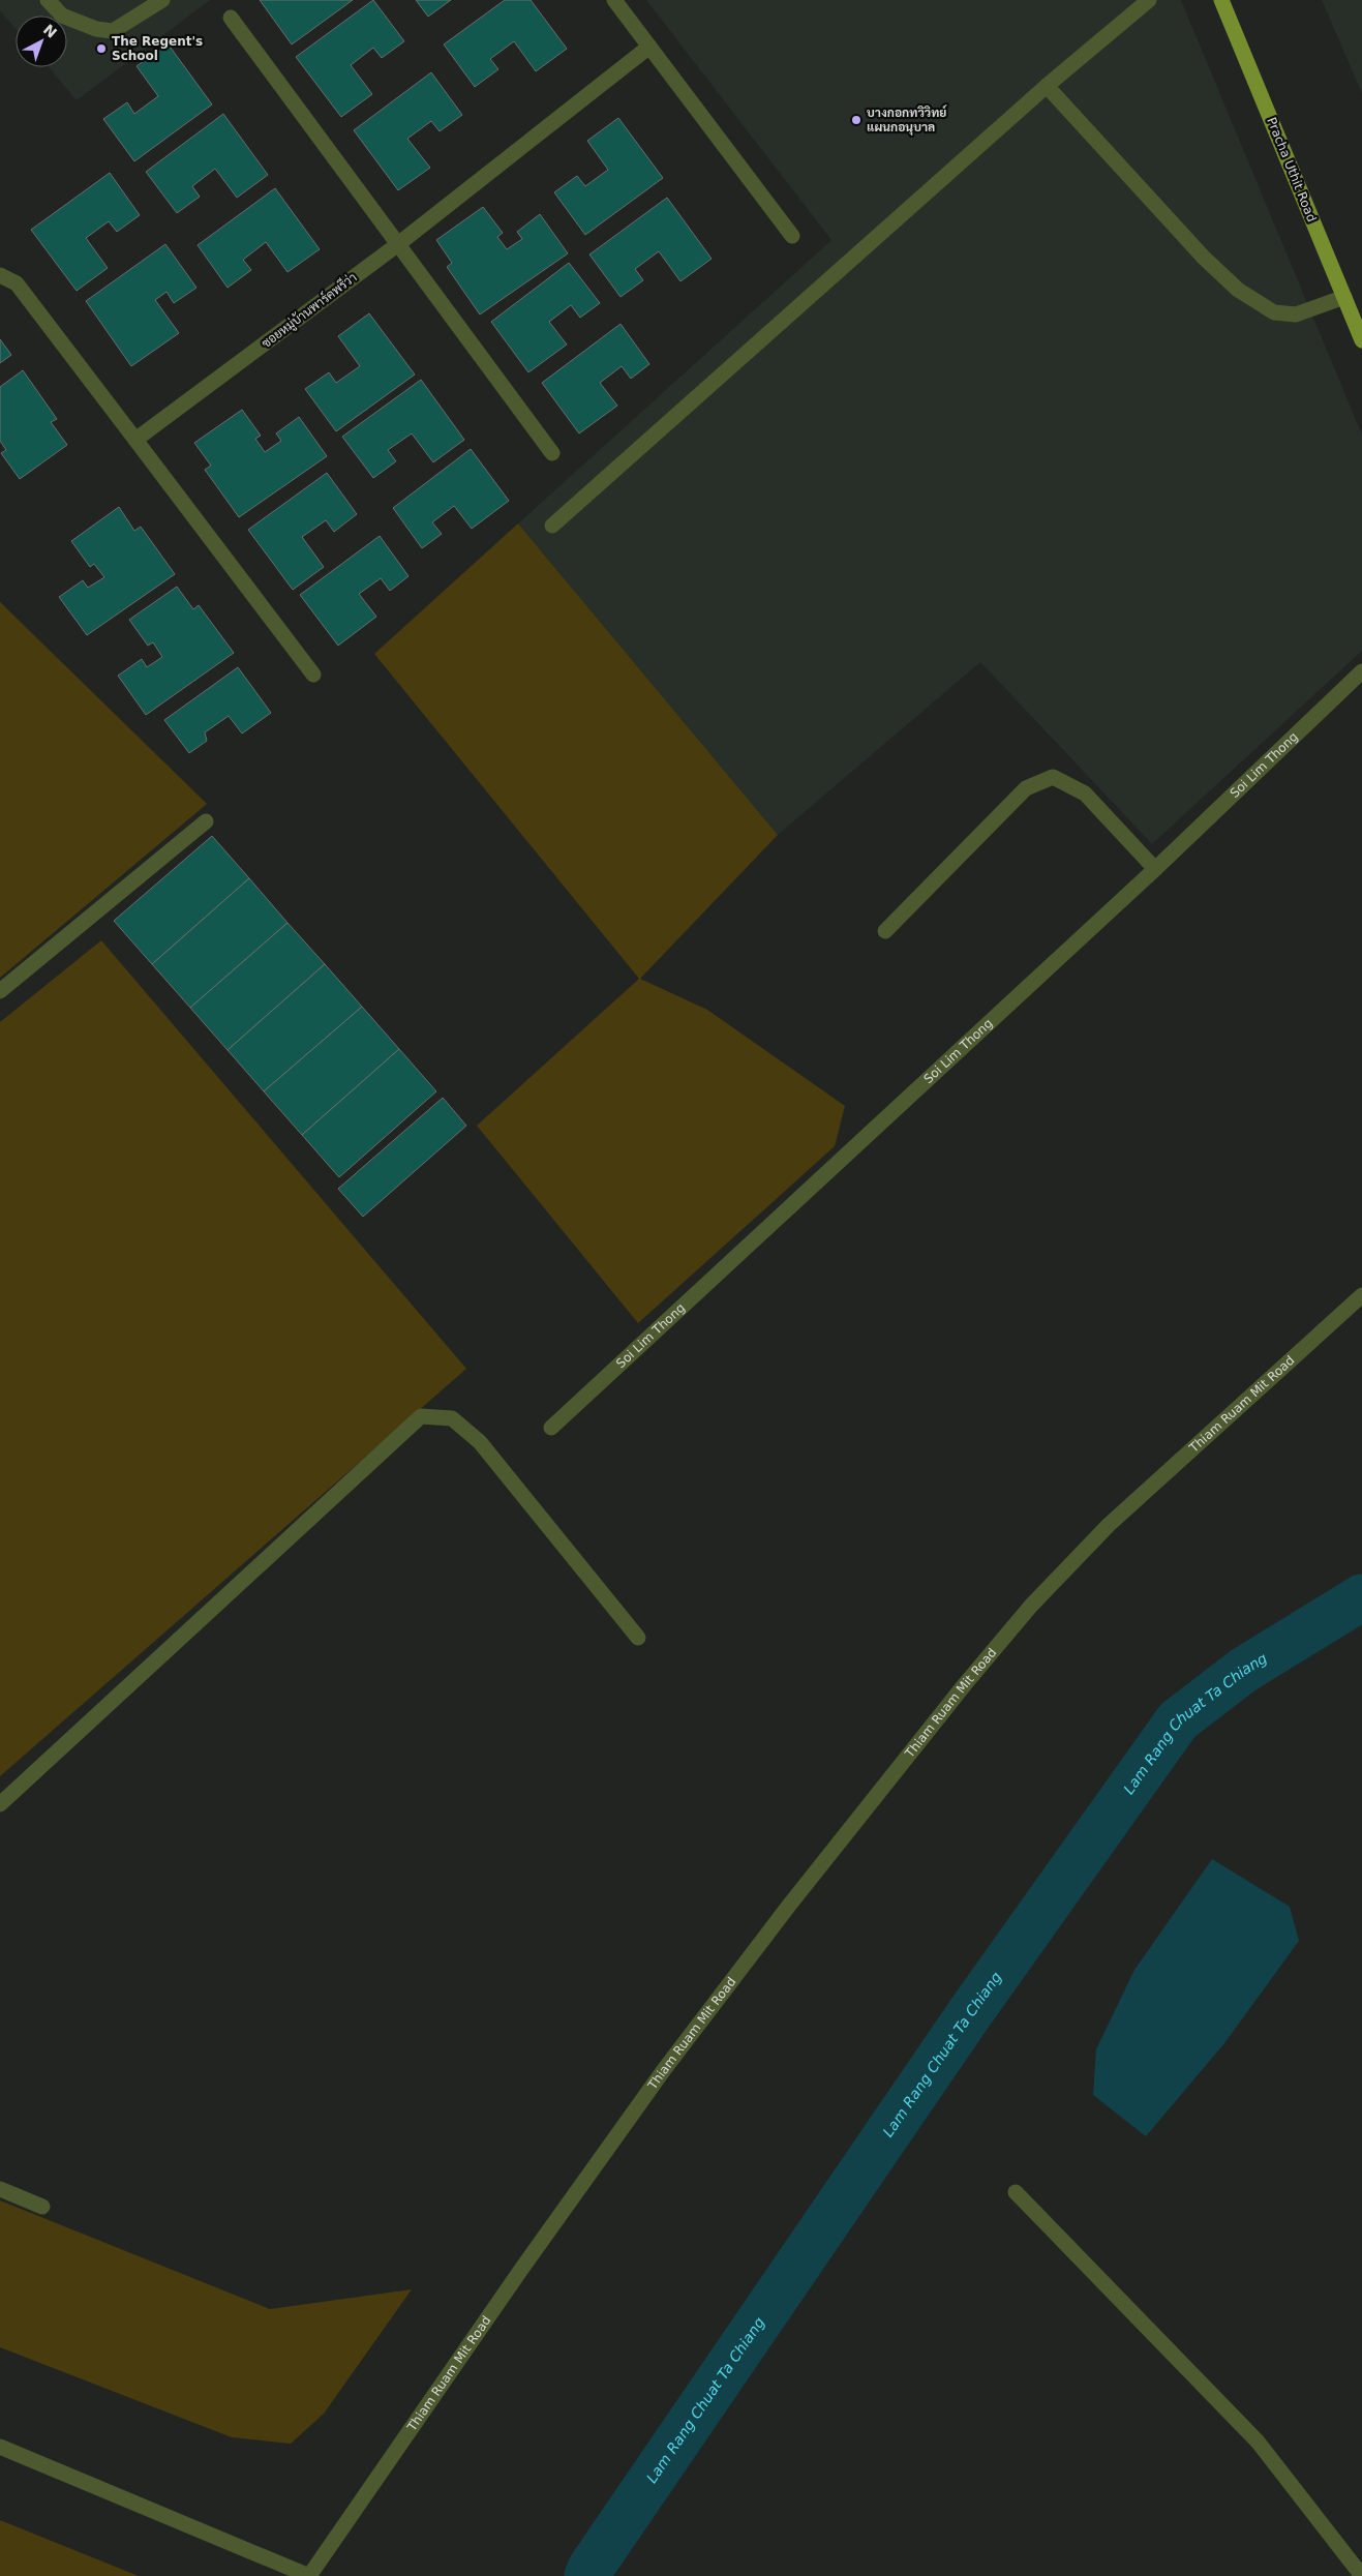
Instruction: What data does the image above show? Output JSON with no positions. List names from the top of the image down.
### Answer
{
  "streets": {
    "main road": ["Pracha Uthit Road"],
    "street": ["ซอยหมู่บ้านพาร์คพรีว่า", "Soi Lim Thong", "Thiam Ruam Mit Road"]
  },
  "water": ["Lam Rang Chuat Ta Chiang"],
  "places": ["The Regent's School", "บางกอกทวิวิทย์ แผนกอนุบาล"],
  "north": "top right"
}
